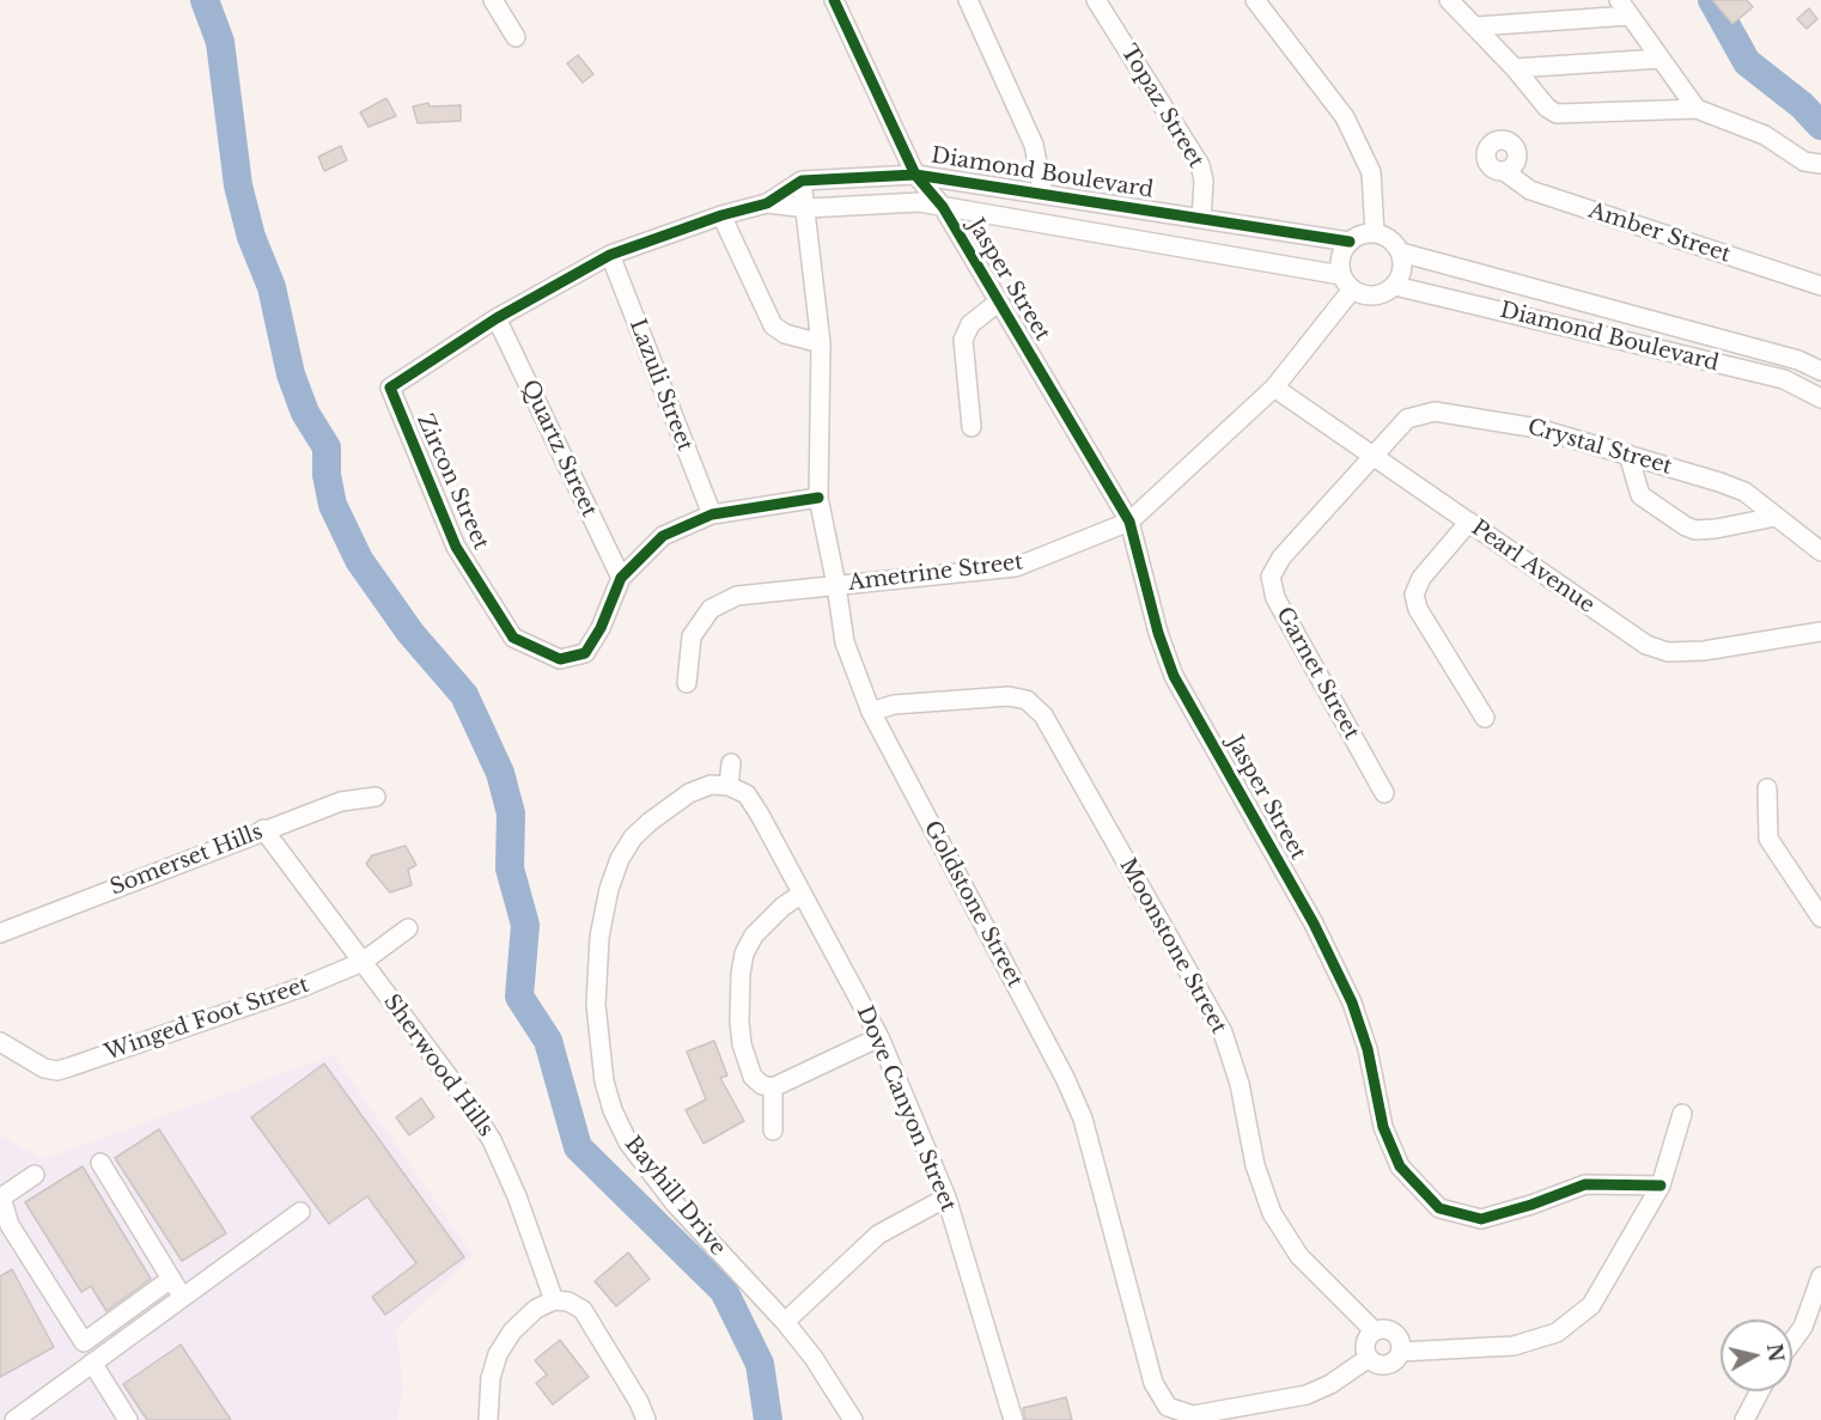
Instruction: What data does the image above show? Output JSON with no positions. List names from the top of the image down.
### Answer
{
  "streets": {
    "street": [
      "Topaz Street",
      "Diamond Boulevard",
      "Amber Street",
      "Jasper Street",
      "Lazuli Street",
      "Crystal Street",
      "Quartz Street",
      "Zircon Street",
      "Pearl Avenue",
      "Ametrine Street",
      "Garnet Street",
      "Somerset Hills",
      "Goldstone Street",
      "Moonstone Street",
      "Winged Foot Street",
      "Sherwood Hills",
      "Dove Canyon Street",
      "Bayhill Drive"
    ]
  },
  "crossings": [
    ["Topaz Street", "Diamond Boulevard"],
    ["Diamond Boulevard", "Jasper Street"],
    ["Diamond Boulevard", "Ametrine Street"],
    ["Diamond Boulevard", "Goldstone Street"],
    ["Jasper Street", "Ametrine Street"],
    ["Crystal Street", "Pearl Avenue"],
    ["Crystal Street", "Garnet Street"],
    ["Quartz Street", "Zircon Street"],
    ["Pearl Avenue", "Ametrine Street"],
    ["Pearl Avenue", "Garnet Street"],
    ["Ametrine Street", "Goldstone Street"],
    ["Somerset Hills", "Sherwood Hills"],
    ["Goldstone Street", "Moonstone Street"],
    ["Winged Foot Street", "Sherwood Hills"],
    ["Dove Canyon Street", "Bayhill Drive"]
  ],
  "north": "right"
}
